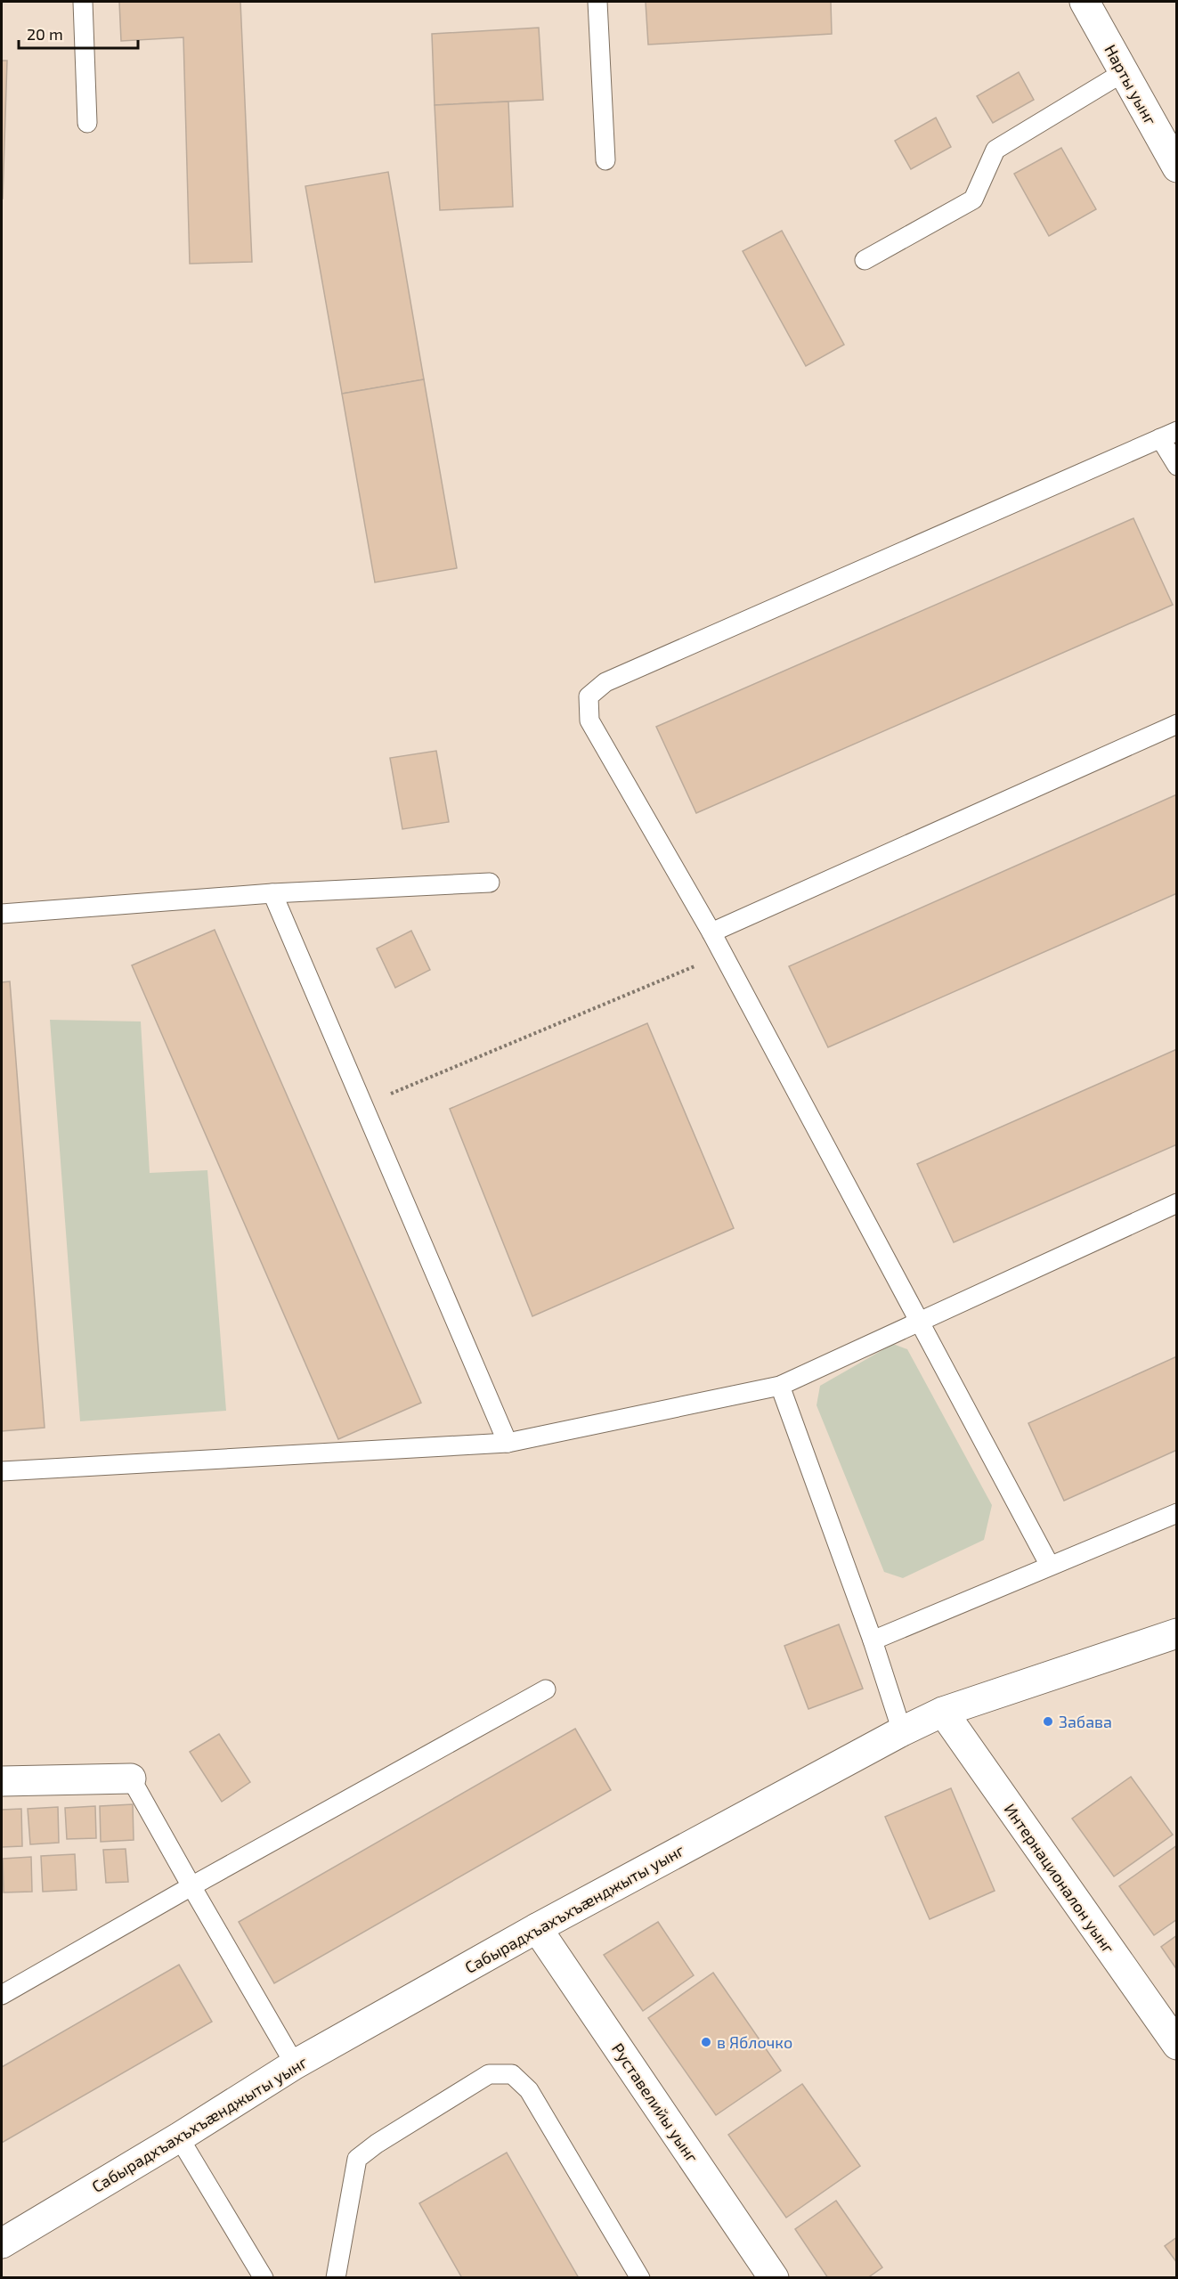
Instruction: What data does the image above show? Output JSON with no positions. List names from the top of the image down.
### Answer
{
  "streets": {
    "street": [
      "Нарты уынг",
      "Интернационалон уынг",
      "Сабырадхъахъхъæнджыты уынг",
      "Руставелийы уынг"
    ]
  },
  "crossings": [
    ["Интернационалон уынг", "Сабырадхъахъхъæнджыты уынг"],
    ["Сабырадхъахъхъæнджыты уынг", "Руставелийы уынг"]
  ],
  "places": ["Забава", "в Яблочко"],
  "scale_bar": "20 m"
}
